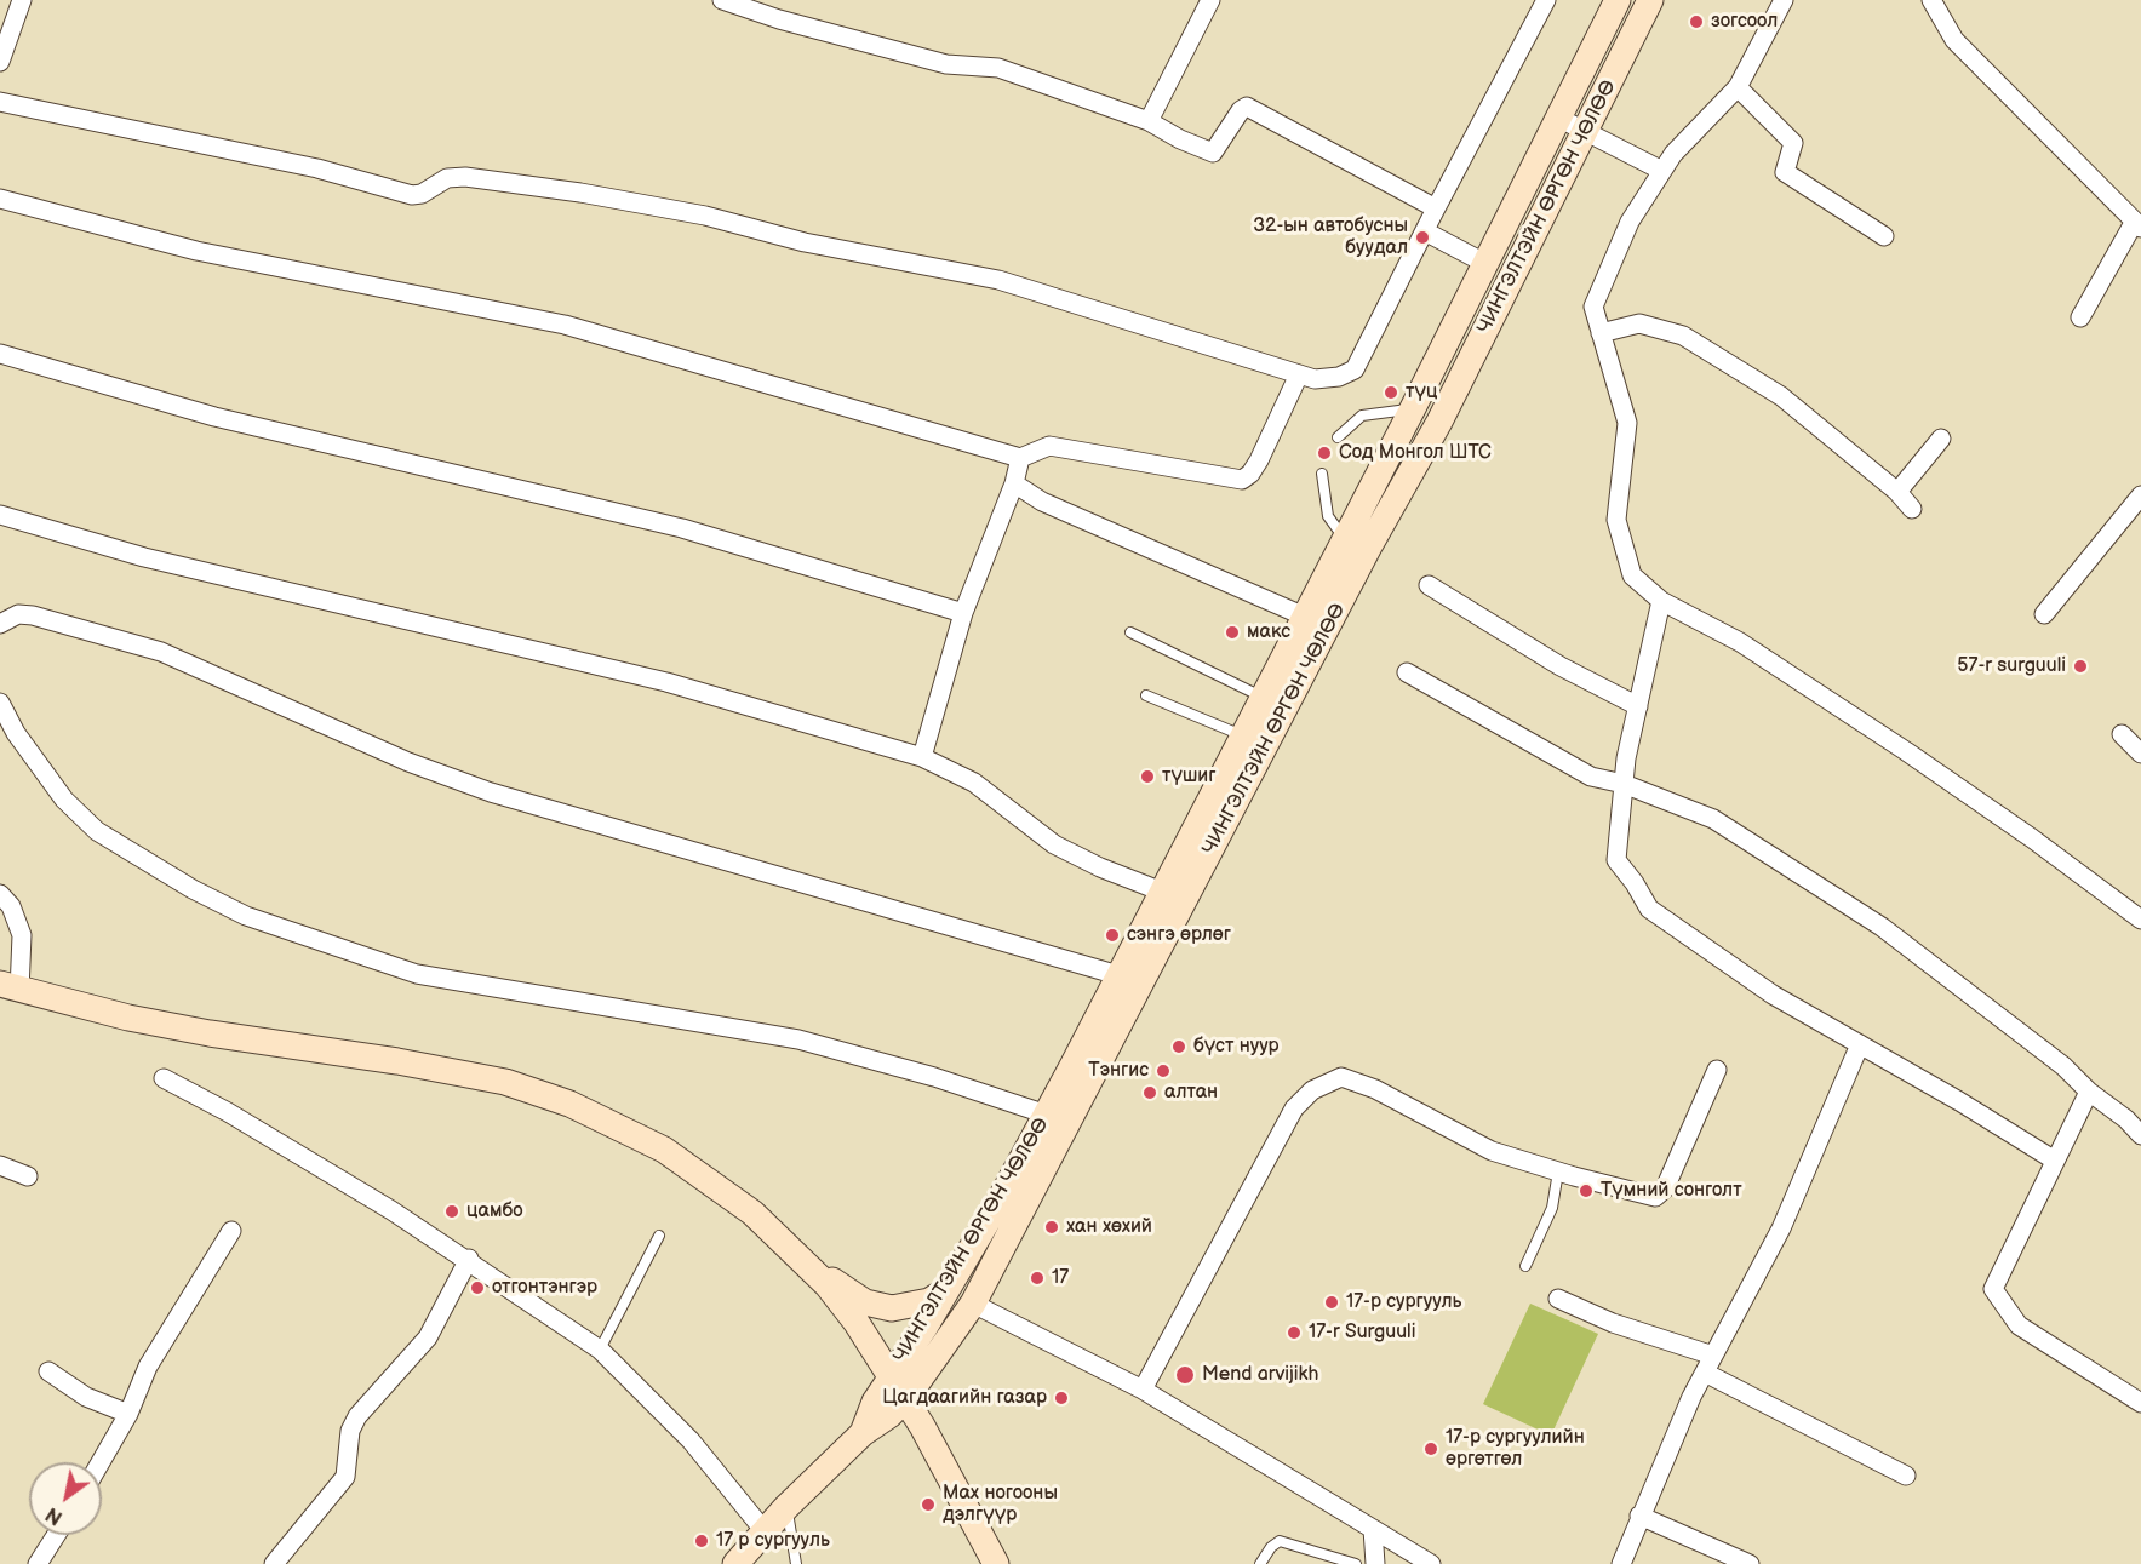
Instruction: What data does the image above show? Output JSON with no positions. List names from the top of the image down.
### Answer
{
  "streets": {
    "main road": ["ЧИНГЭЛТЭЙН ӨРГӨН ЧӨЛӨӨ"]
  },
  "places": [
    "зогсоол",
    "32-ын автобусны буудал",
    "түц",
    "Сод Монгол ШТС",
    "макс",
    "57-r surguuli",
    "түшиг",
    "сэнгэ өрлөг",
    "бүст нуур",
    "Тэнгис",
    "алтан",
    "Түмний сонголт",
    "цамбо",
    "хан хөхий",
    "17",
    "отгонтэнгэр",
    "17-р сургууль",
    "17-r Surguuli",
    "Mend arvijikh",
    "Цагдаагийн газар",
    "17-р сургуулийн өргөтгөл",
    "Мах ногооны дэлгүүр",
    "17 р сургууль"
  ],
  "north": "bottom left"
}
